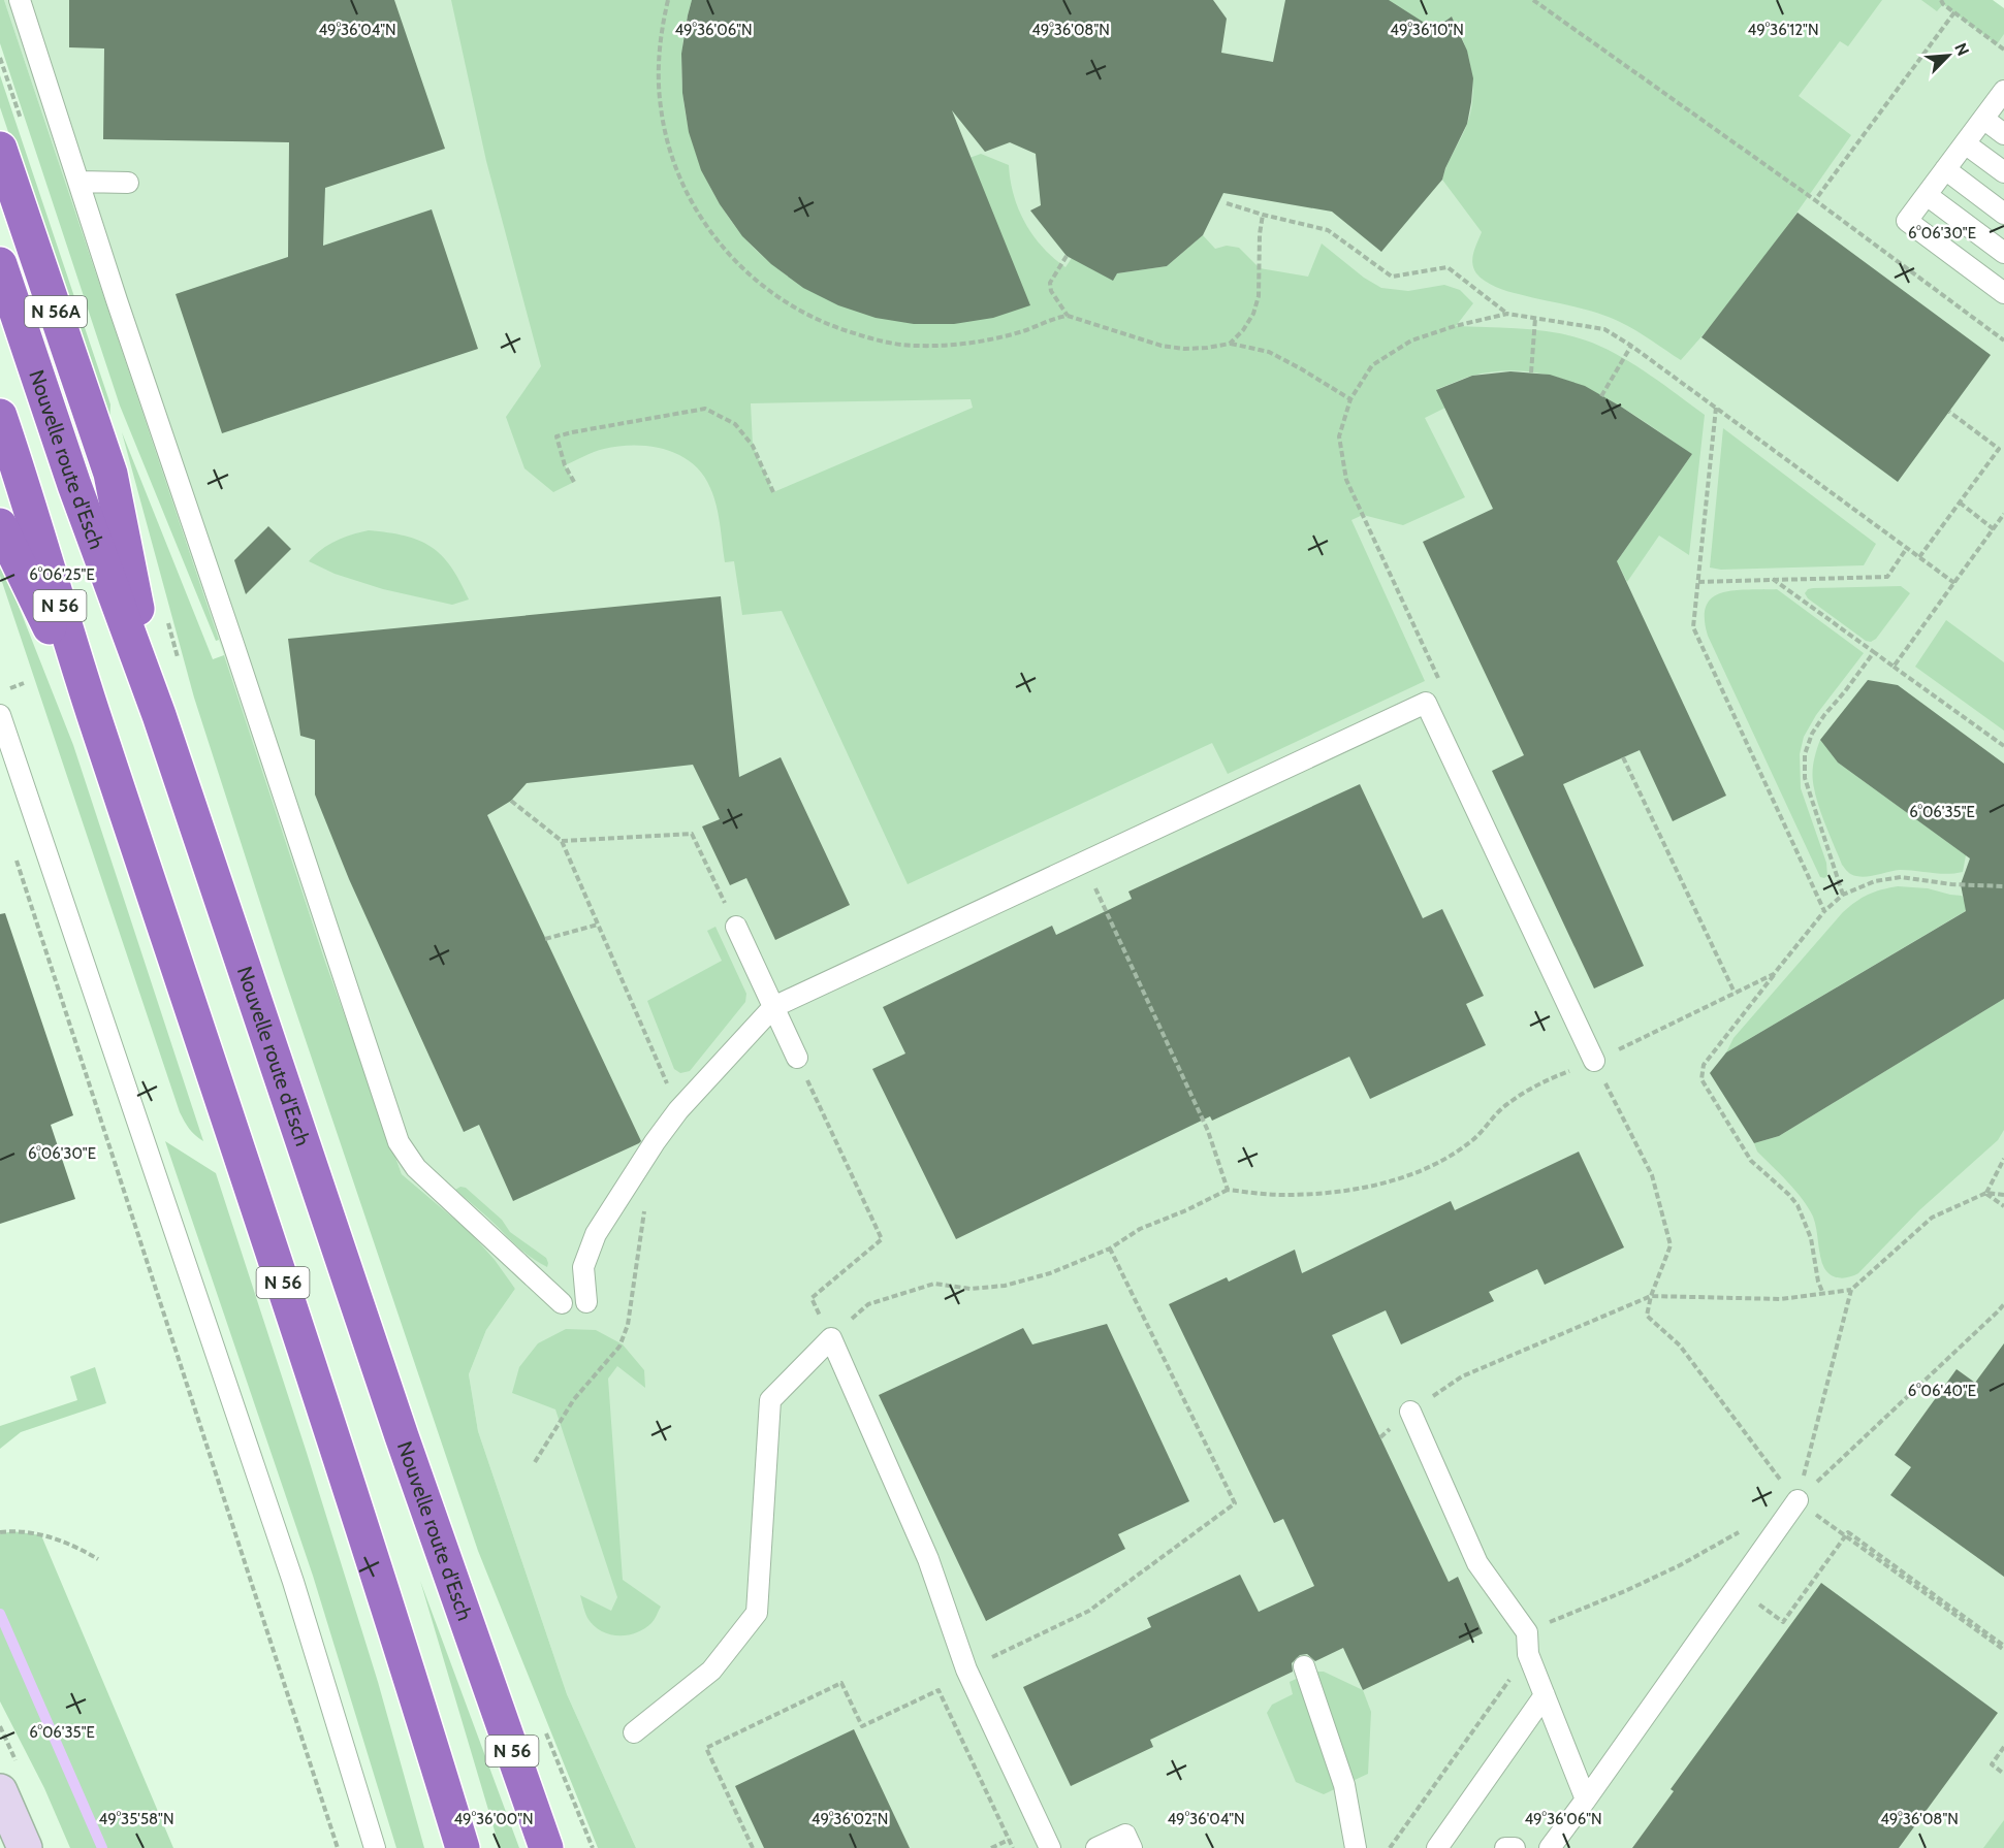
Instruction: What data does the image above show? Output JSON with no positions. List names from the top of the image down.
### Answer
{
  "streets": {
    "highway": ["N 56A", "Nouvelle route d'Esch", "N 56"]
  },
  "crossings": [
    ["N 56A", "Nouvelle route d'Esch"]
  ],
  "north": "top right",
  "coordinates": [
    "49°36'04\"N",
    "49°36'06\"N",
    "49°36'08\"N",
    "49°36'10\"N",
    "49°36'12\"N",
    "6°06'30\"E",
    "6°06'25\"E",
    "6°06'35\"E",
    "6°06'40\"E",
    "49°35'58\"N",
    "49°36'00\"N",
    "49°36'02\"N"
  ]
}
